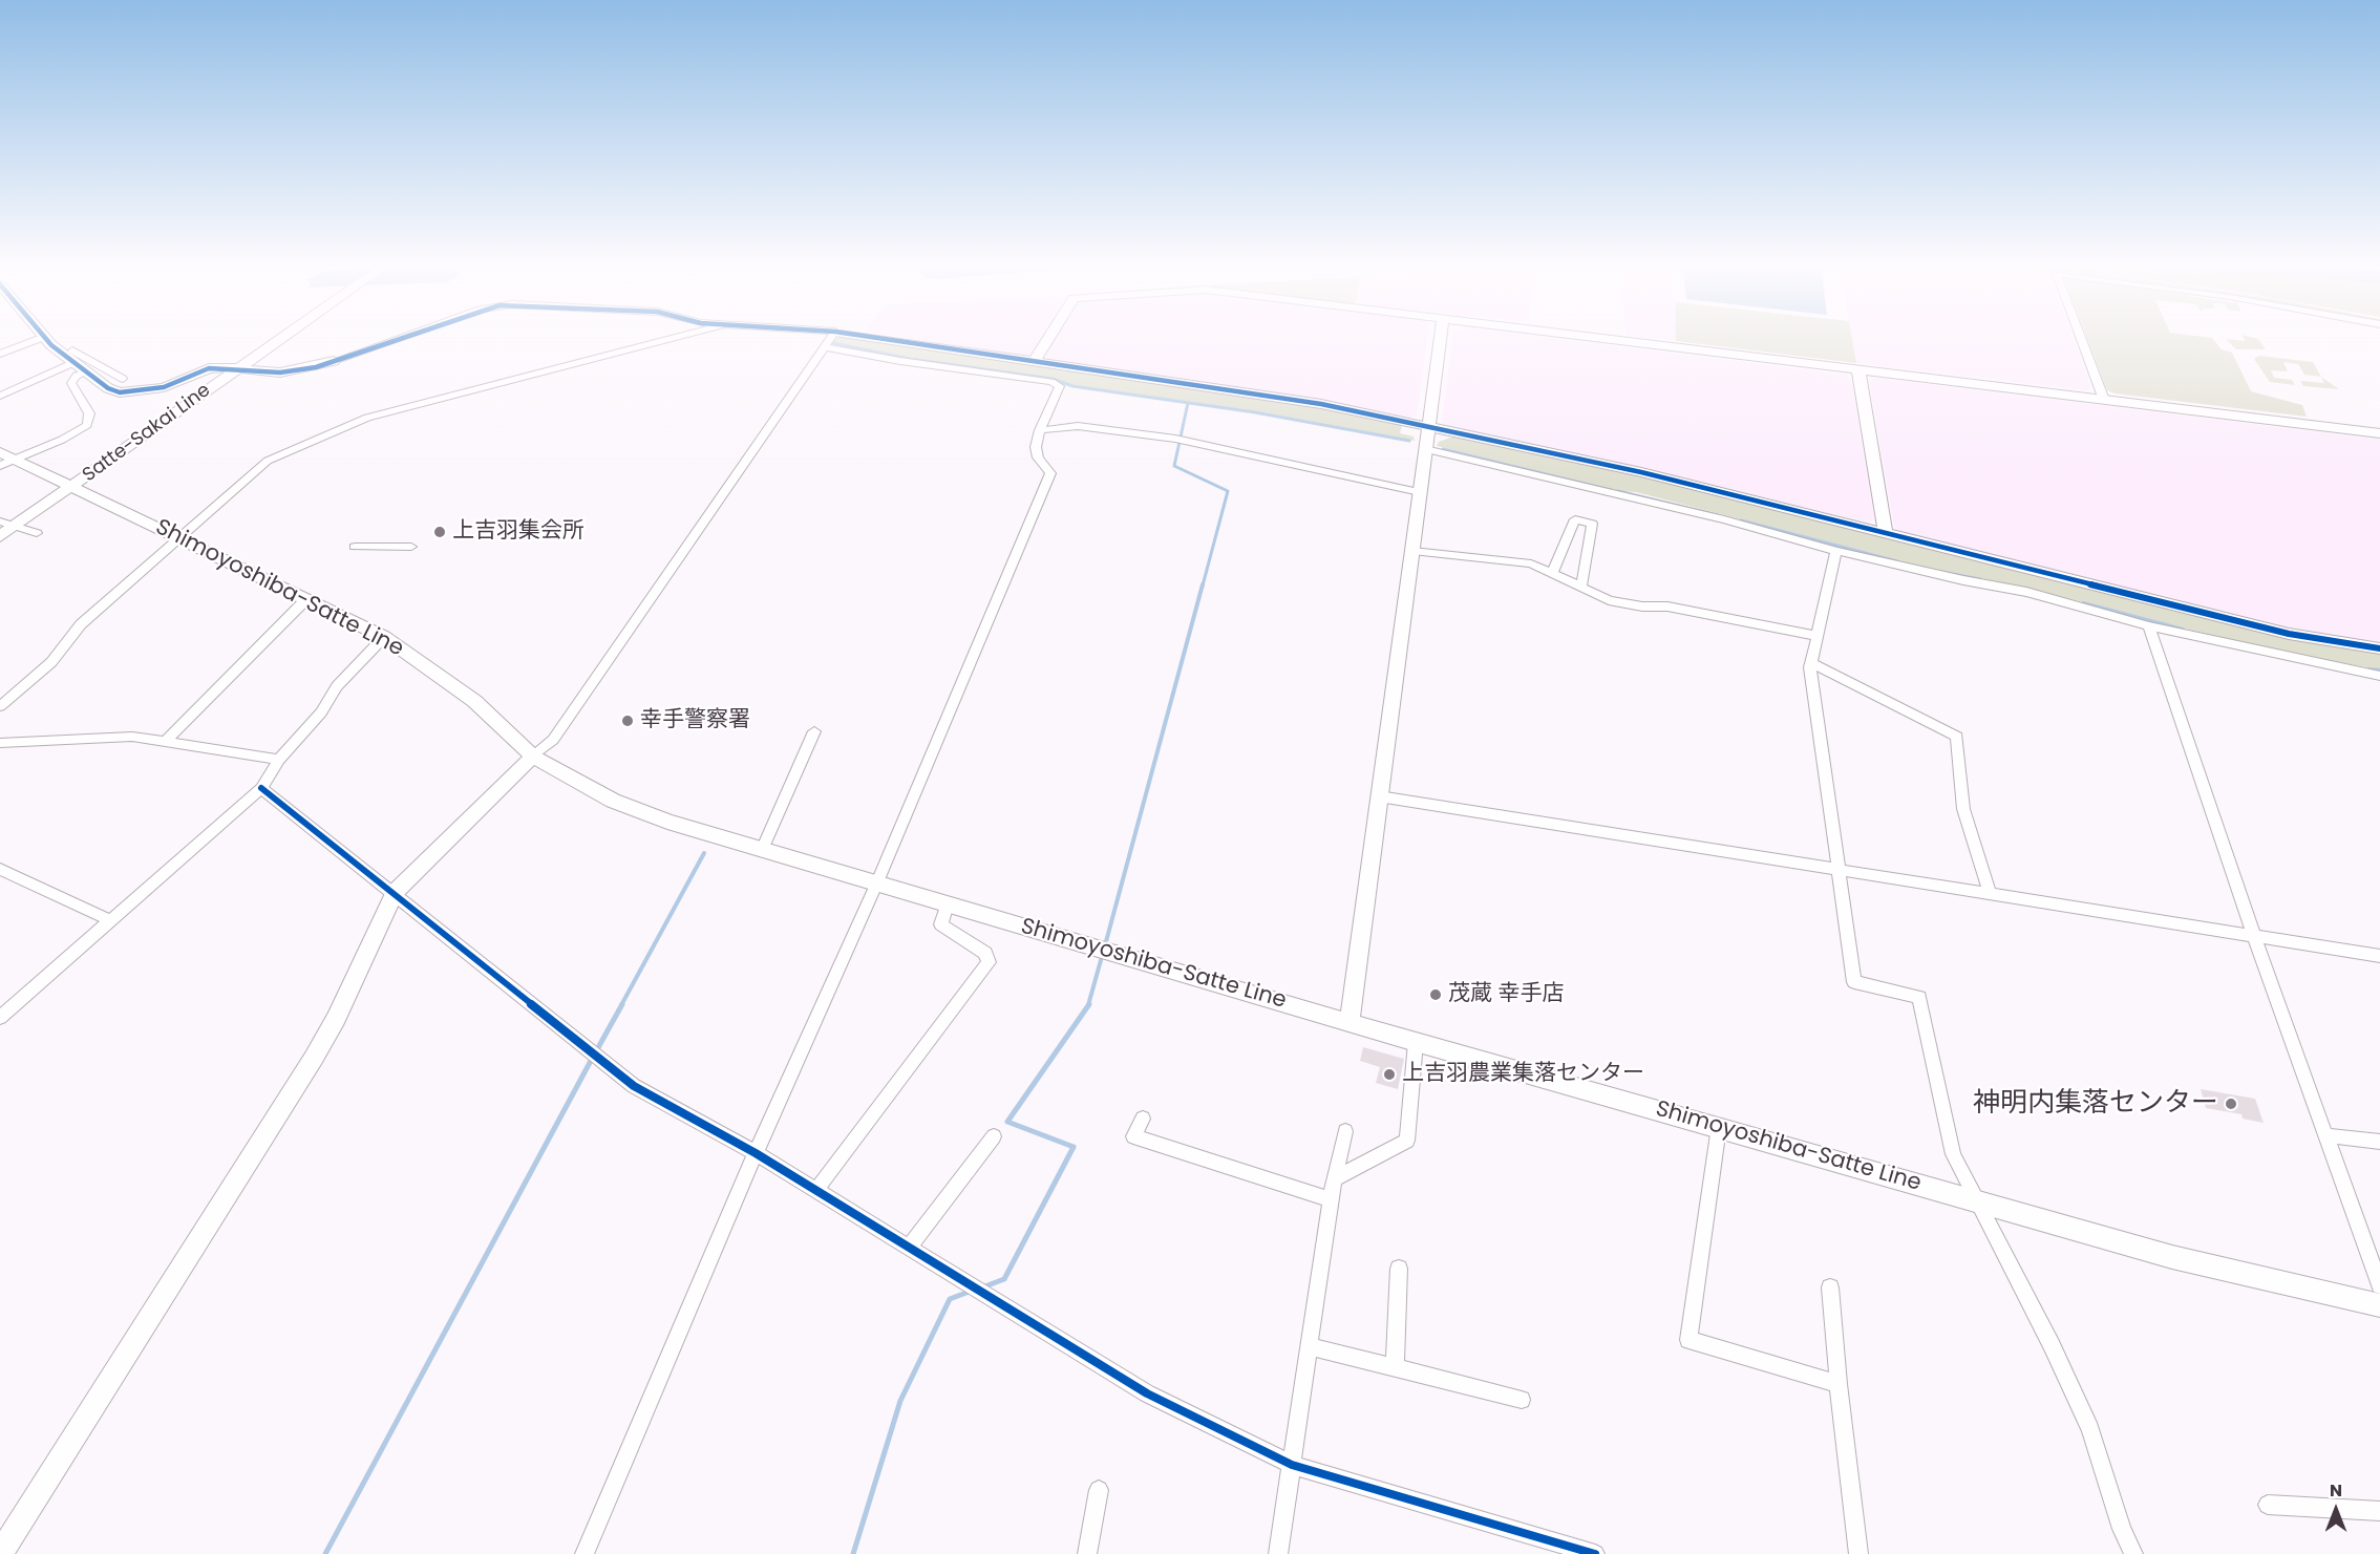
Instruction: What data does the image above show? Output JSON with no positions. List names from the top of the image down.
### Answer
{
  "streets": {
    "street": ["Satte-Sakai Line", "Shimoyoshiba-Satte Line"]
  },
  "crossings": [
    ["Satte-Sakai Line", "Shimoyoshiba-Satte Line"]
  ],
  "places": [
    "上吉羽集会所",
    "幸手警察署",
    "茂蔵 幸手店",
    "上吉羽農業集落センター",
    "神明内集落センター"
  ],
  "north": "top"
}
